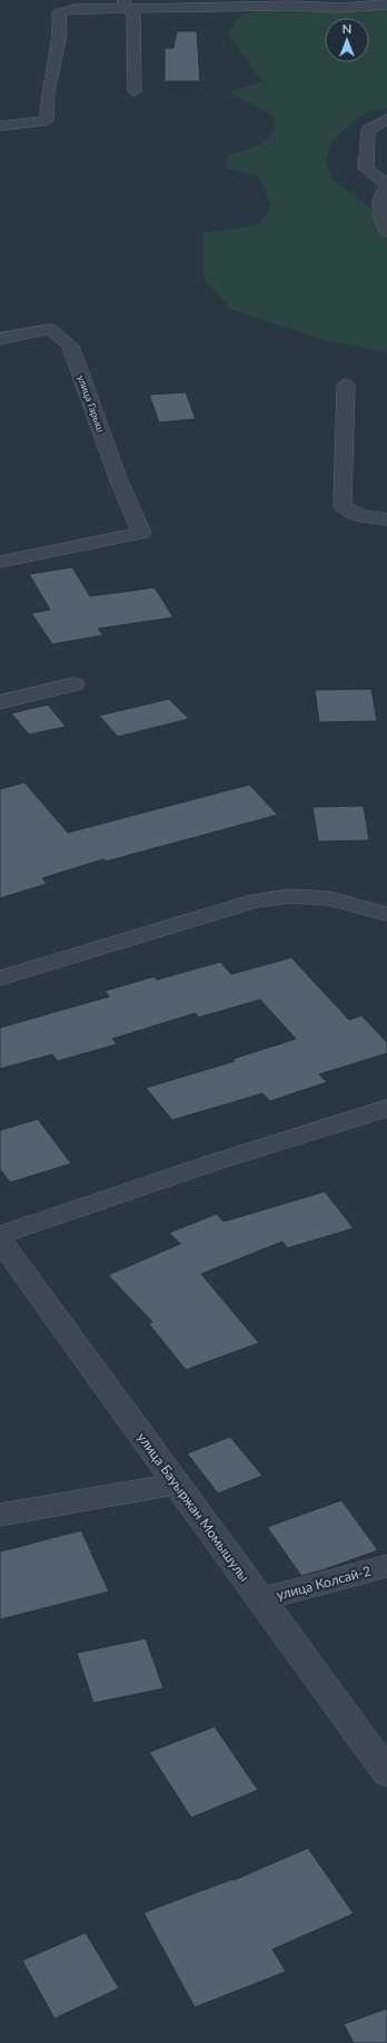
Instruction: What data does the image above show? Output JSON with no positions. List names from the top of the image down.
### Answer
{
  "streets": {
    "street": ["улица Гарыш", "улица Бауыржан Момышулы", "улица Колсай-2"]
  },
  "crossings": [
    ["улица Бауыржан Момышулы", "улица Колсай-2"]
  ],
  "north": "top"
}
